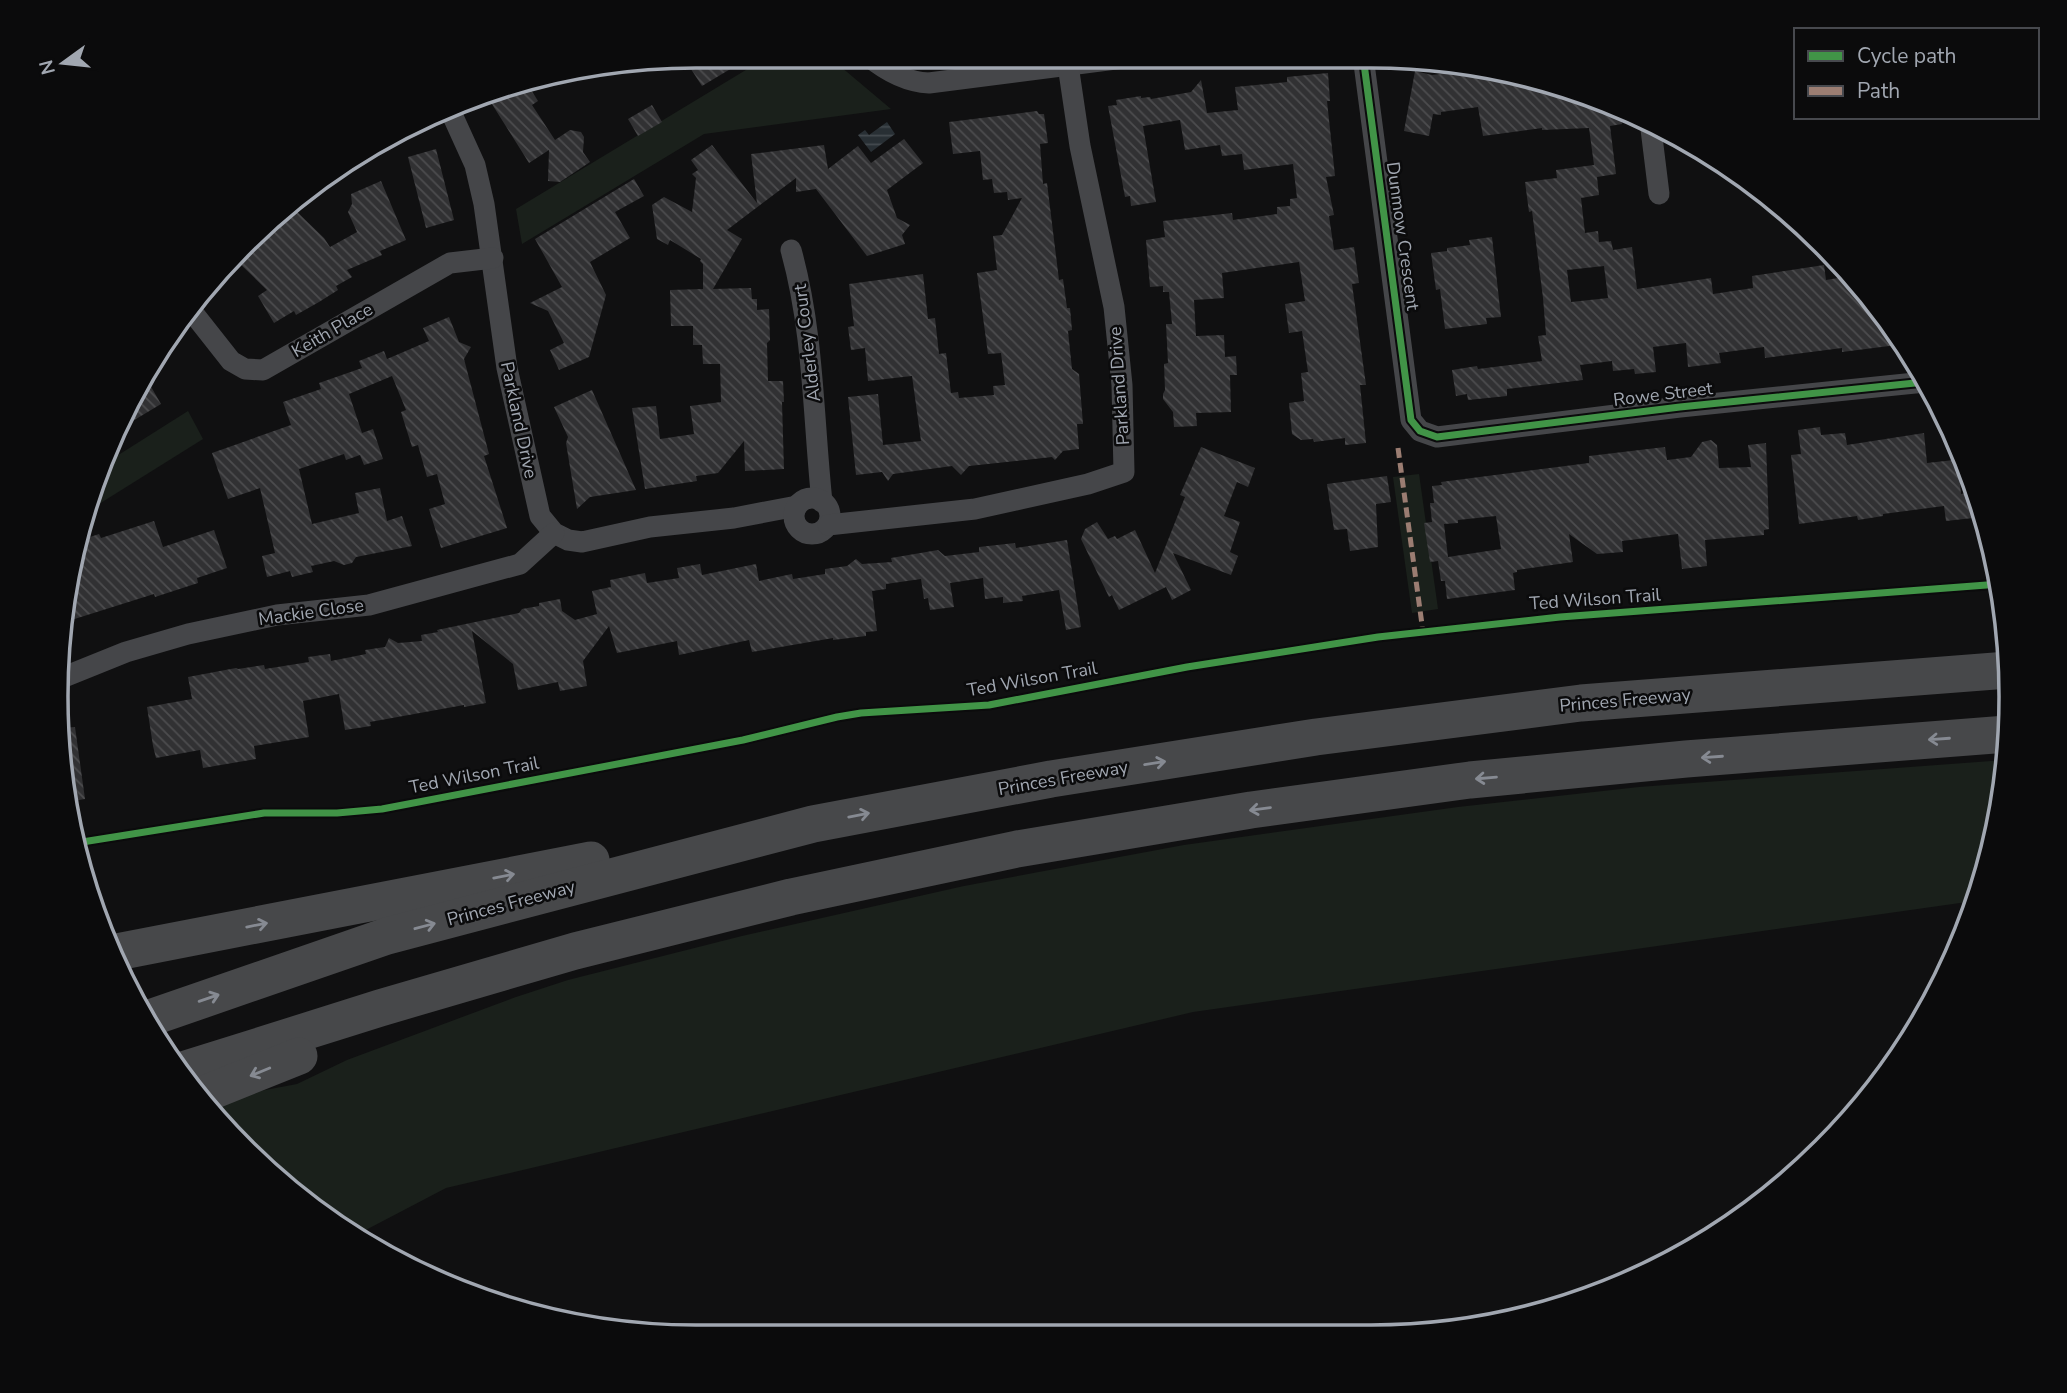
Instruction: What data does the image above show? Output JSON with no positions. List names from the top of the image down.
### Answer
{
  "streets": {
    "highway": ["Princes Freeway"],
    "street": [
      "Dunmow Crescent",
      "Keith Place",
      "Alderley Court",
      "Parkland Drive",
      "Rowe Street",
      "Mackie Close"
    ],
    "cycle path": ["Ted Wilson Trail"]
  },
  "crossings": [
    ["Dunmow Crescent", "Rowe Street"],
    ["Keith Place", "Parkland Drive"],
    ["Alderley Court", "Parkland Drive"],
    ["Parkland Drive", "Mackie Close"]
  ],
  "legend": ["Cycle path", "Path"],
  "north": "left"
}
